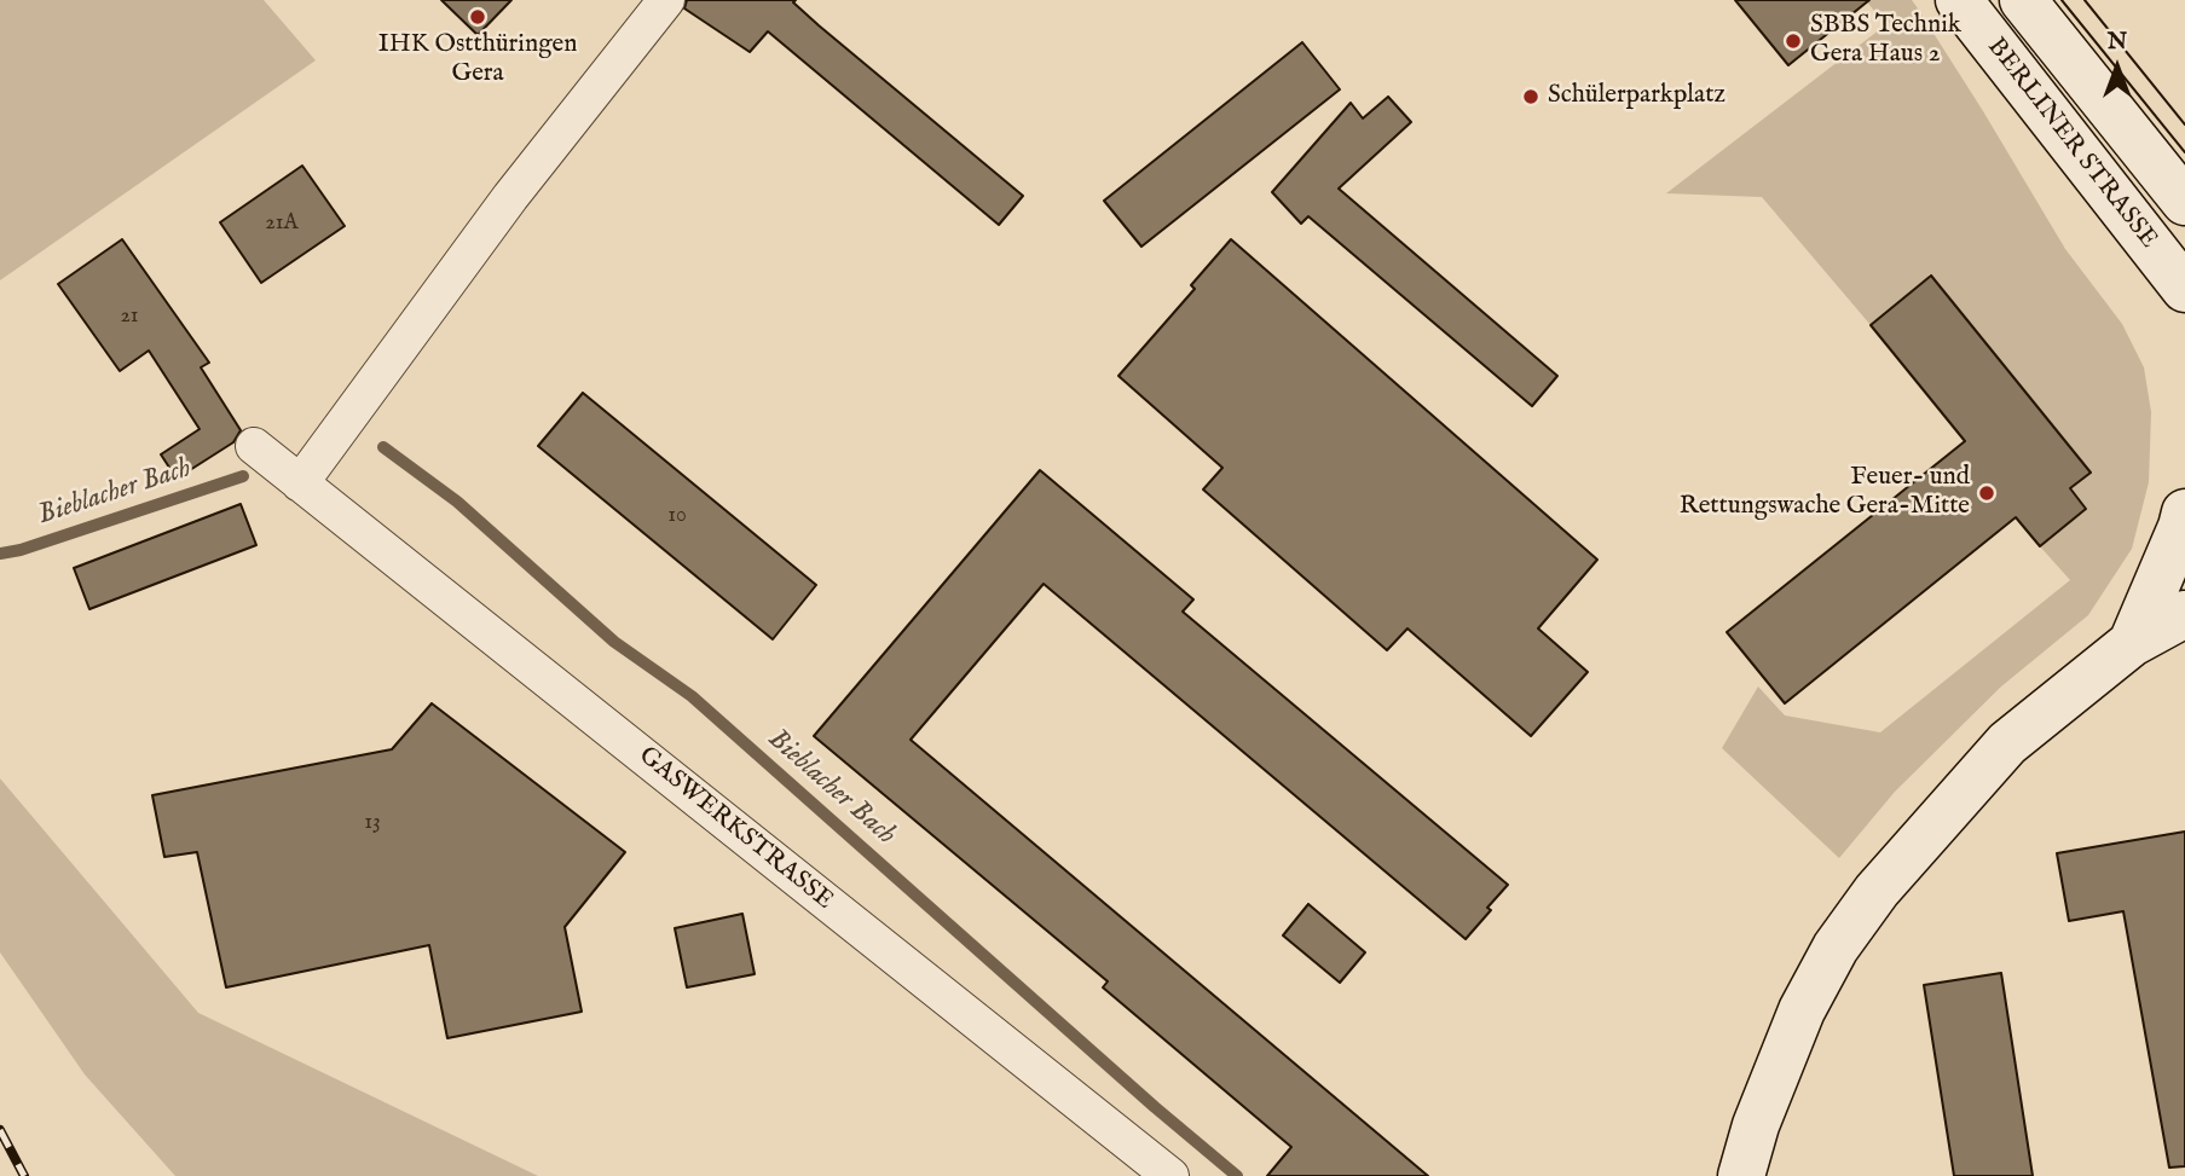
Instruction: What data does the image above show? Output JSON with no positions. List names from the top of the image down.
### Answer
{
  "streets": {
    "main road": ["BERLINER STRASSE"],
    "street": ["GASWERKSTRASSE"]
  },
  "water": ["Bieblacher Bach"],
  "places": [
    "IHK Ostthüringen Gera",
    "SBBS Technik Gera Haus 2",
    "Schülerparkplatz",
    "Feuer- und Rettungswache Gera-Mitte"
  ],
  "house_numbers": [
    "21A",
    "21",
    "10",
    "13"
  ],
  "north": "top"
}
